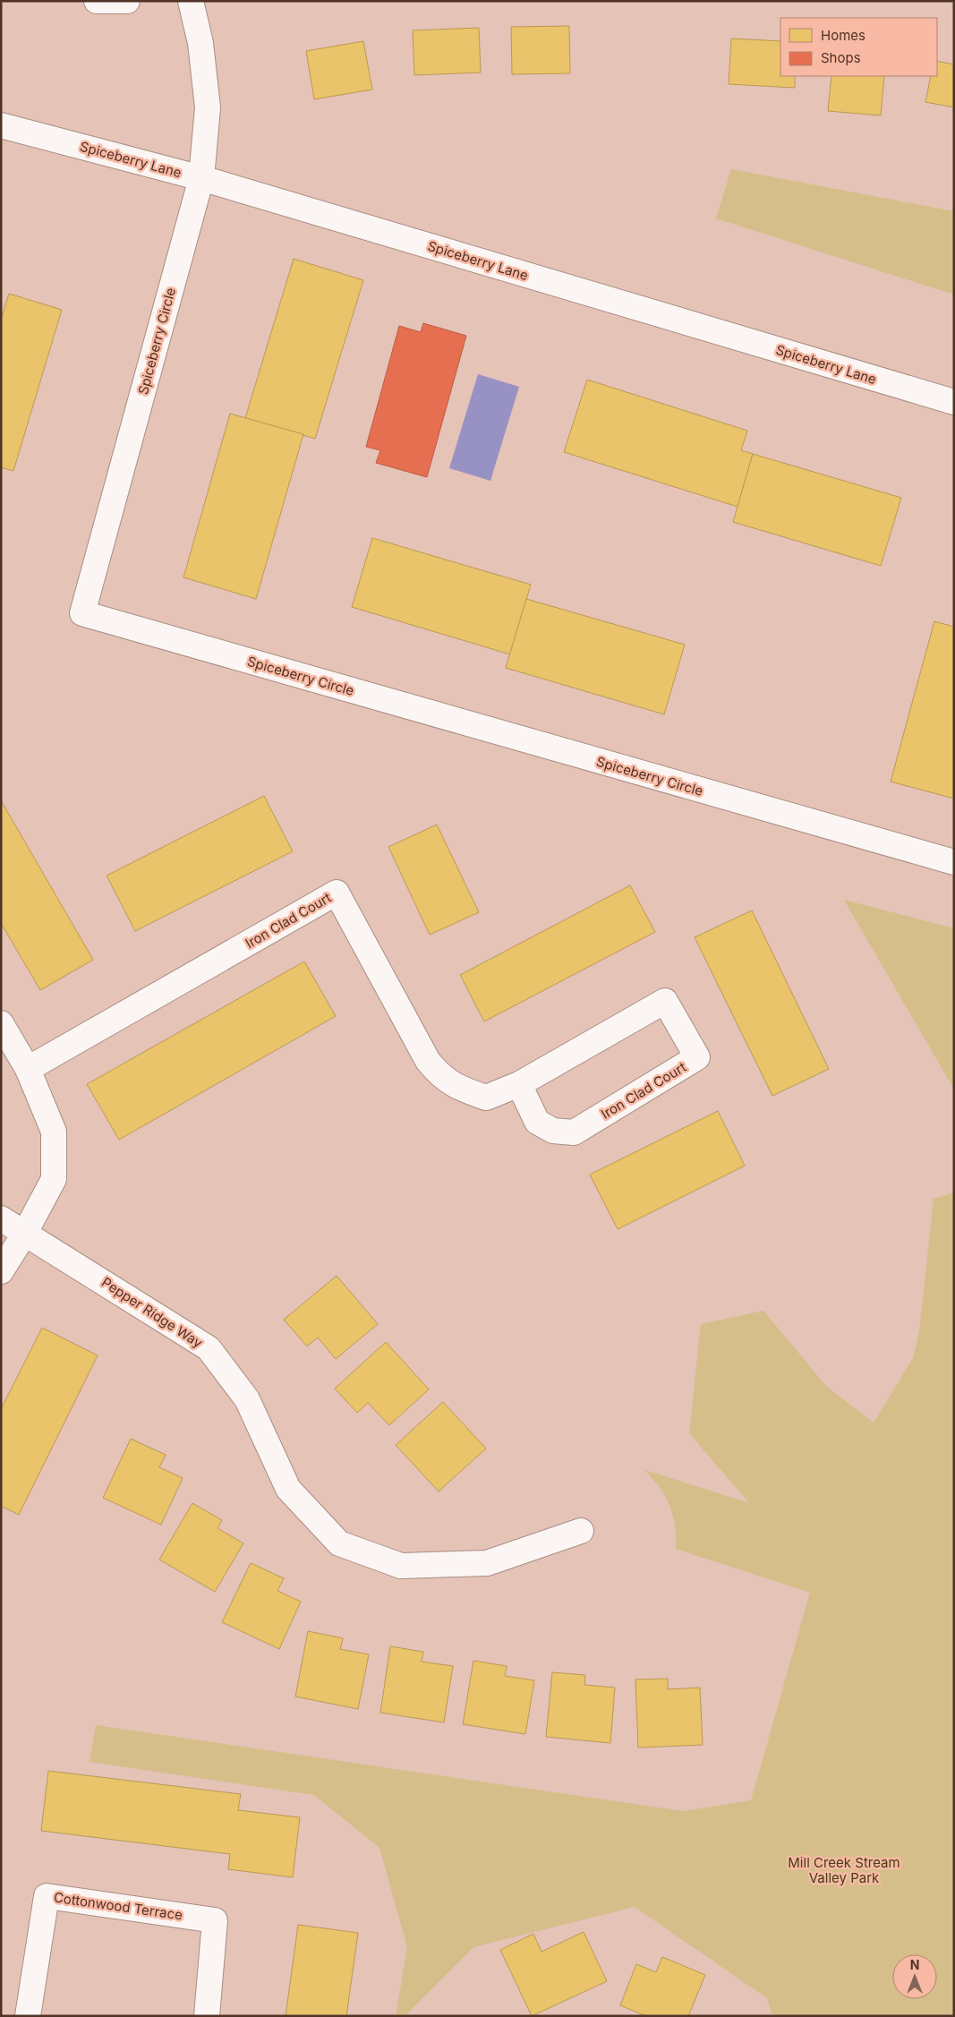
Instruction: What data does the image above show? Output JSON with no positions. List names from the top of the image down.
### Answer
{
  "streets": {
    "street": [
      "Spiceberry Lane",
      "Spiceberry Circle",
      "Iron Clad Court",
      "Pepper Ridge Way",
      "Cottonwood Terrace"
    ]
  },
  "crossings": [
    ["Spiceberry Lane", "Spiceberry Circle"]
  ],
  "parks": ["Mill Creek Stream Valley Park"],
  "legend": ["Homes", "Shops"],
  "north": "top"
}
